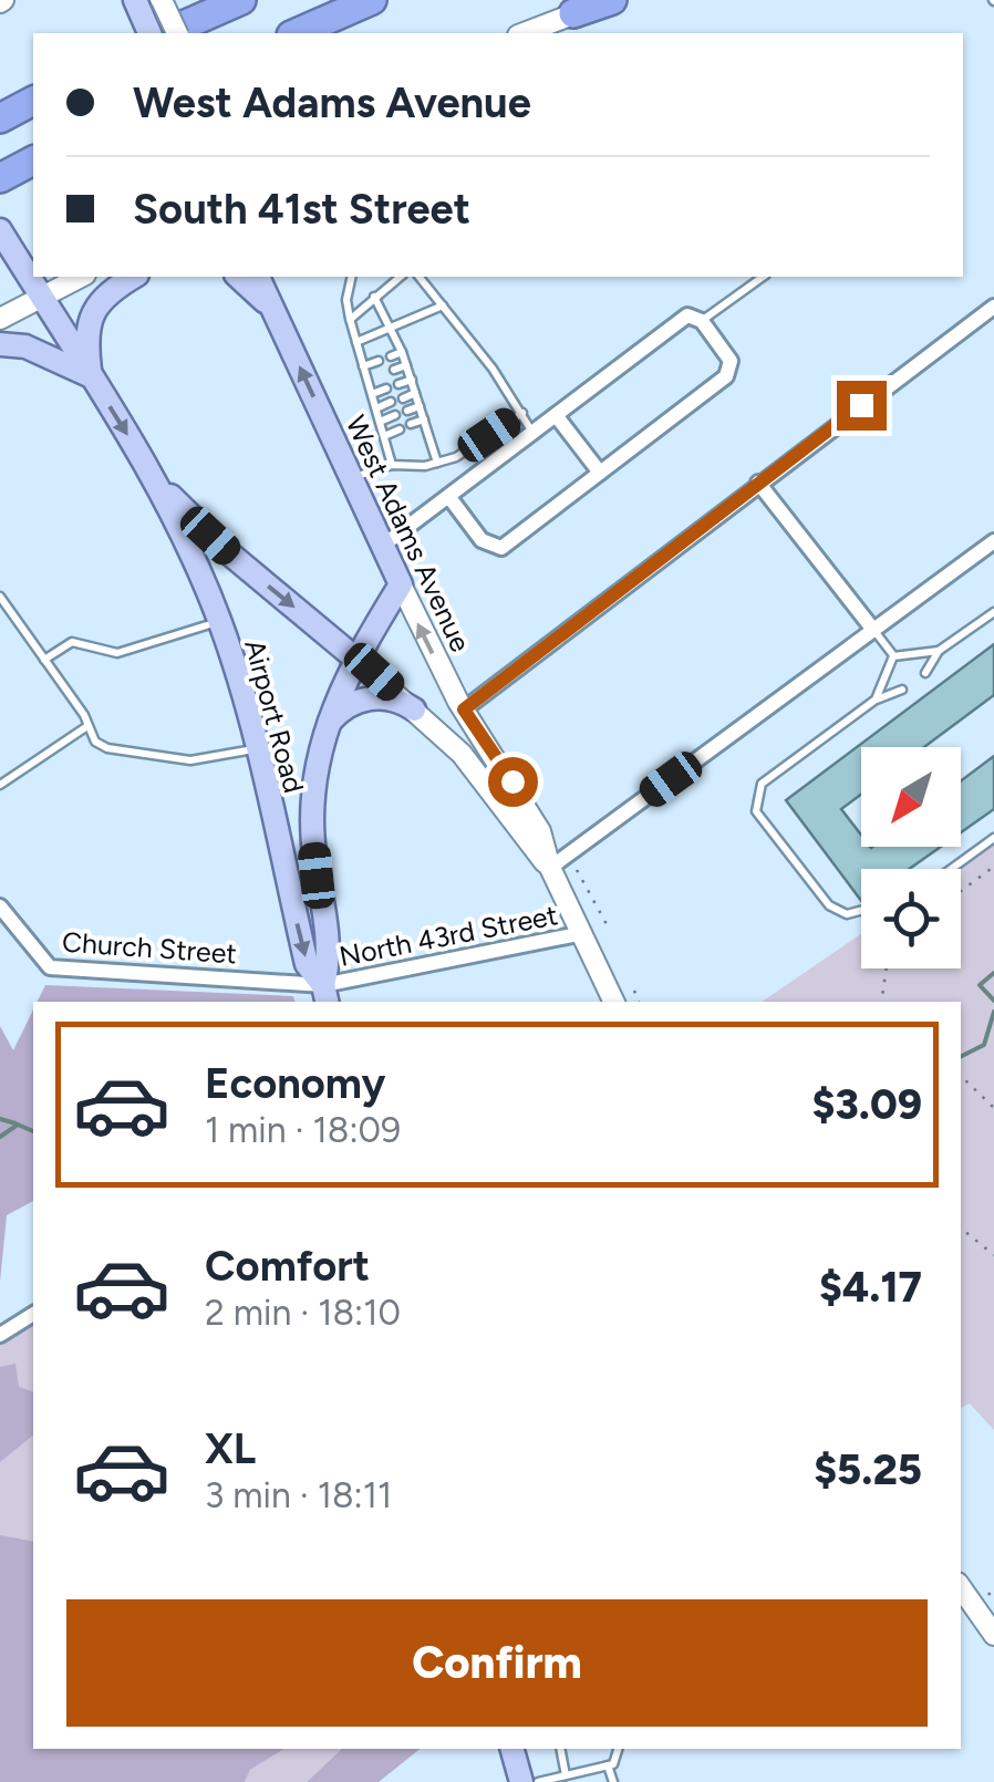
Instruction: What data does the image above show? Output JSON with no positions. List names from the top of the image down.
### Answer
{
  "streets": {
    "main road": ["West Adams Avenue", "Airport Road"],
    "street": ["North 43rd Street", "Church Street"]
  },
  "crossings": [
    ["West Adams Avenue", "Airport Road"],
    ["West Adams Avenue", "North 43rd Street"],
    ["Airport Road", "North 43rd Street"],
    ["Airport Road", "Church Street"],
    ["North 43rd Street", "Church Street"]
  ],
  "north": "bottom left",
  "page": {
    "banner": ["West Adams Avenue", "South 41st Street"],
    "list": [
      {
        "name": "Economy",
        "note": "1 min · 18:09",
        "value": "$3.09"
      },
      {
        "name": "Comfort",
        "note": "2 min · 18:10",
        "value": "$4.17"
      },
      {
        "name": "XL",
        "note": "3 min · 18:11",
        "value": "$5.25"
      }
    ],
    "buttons": "Confirm"
  }
}
